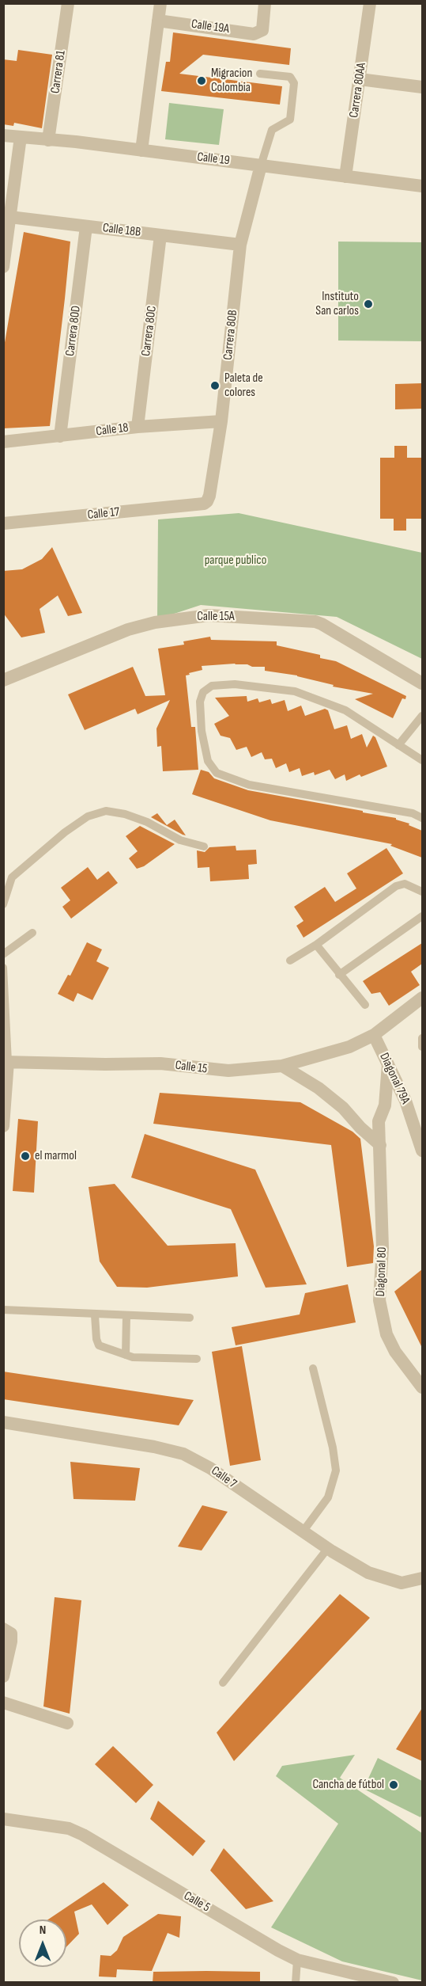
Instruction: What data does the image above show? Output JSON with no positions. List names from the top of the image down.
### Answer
{
  "streets": {
    "street": [
      "Calle 19A",
      "Carrera 81",
      "Carrera 80AA",
      "Calle 19",
      "Calle 18B",
      "Carrera 80D",
      "Carrera 80C",
      "Carrera 80B",
      "Calle 18",
      "Calle 17",
      "Calle 15A",
      "Calle 15",
      "Diagonal 79A",
      "Diagonal 80",
      "Calle 7",
      "Calle 5"
    ]
  },
  "crossings": [
    ["Carrera 81", "Calle 19"],
    ["Carrera 80AA", "Calle 19"],
    ["Calle 19", "Carrera 80B"],
    ["Calle 18B", "Carrera 80D"],
    ["Calle 18B", "Carrera 80C"],
    ["Calle 18B", "Carrera 80B"],
    ["Carrera 80D", "Calle 18"],
    ["Carrera 80C", "Calle 18"],
    ["Carrera 80B", "Calle 18"],
    ["Carrera 80B", "Calle 17"],
    ["Calle 15", "Diagonal 79A"],
    ["Diagonal 79A", "Diagonal 80"]
  ],
  "parks": ["parque publico"],
  "places": [
    "Migracion Colombia",
    "Instituto San carlos",
    "Paleta de colores",
    "el marmol",
    "Cancha de fútbol"
  ],
  "north": "top"
}
